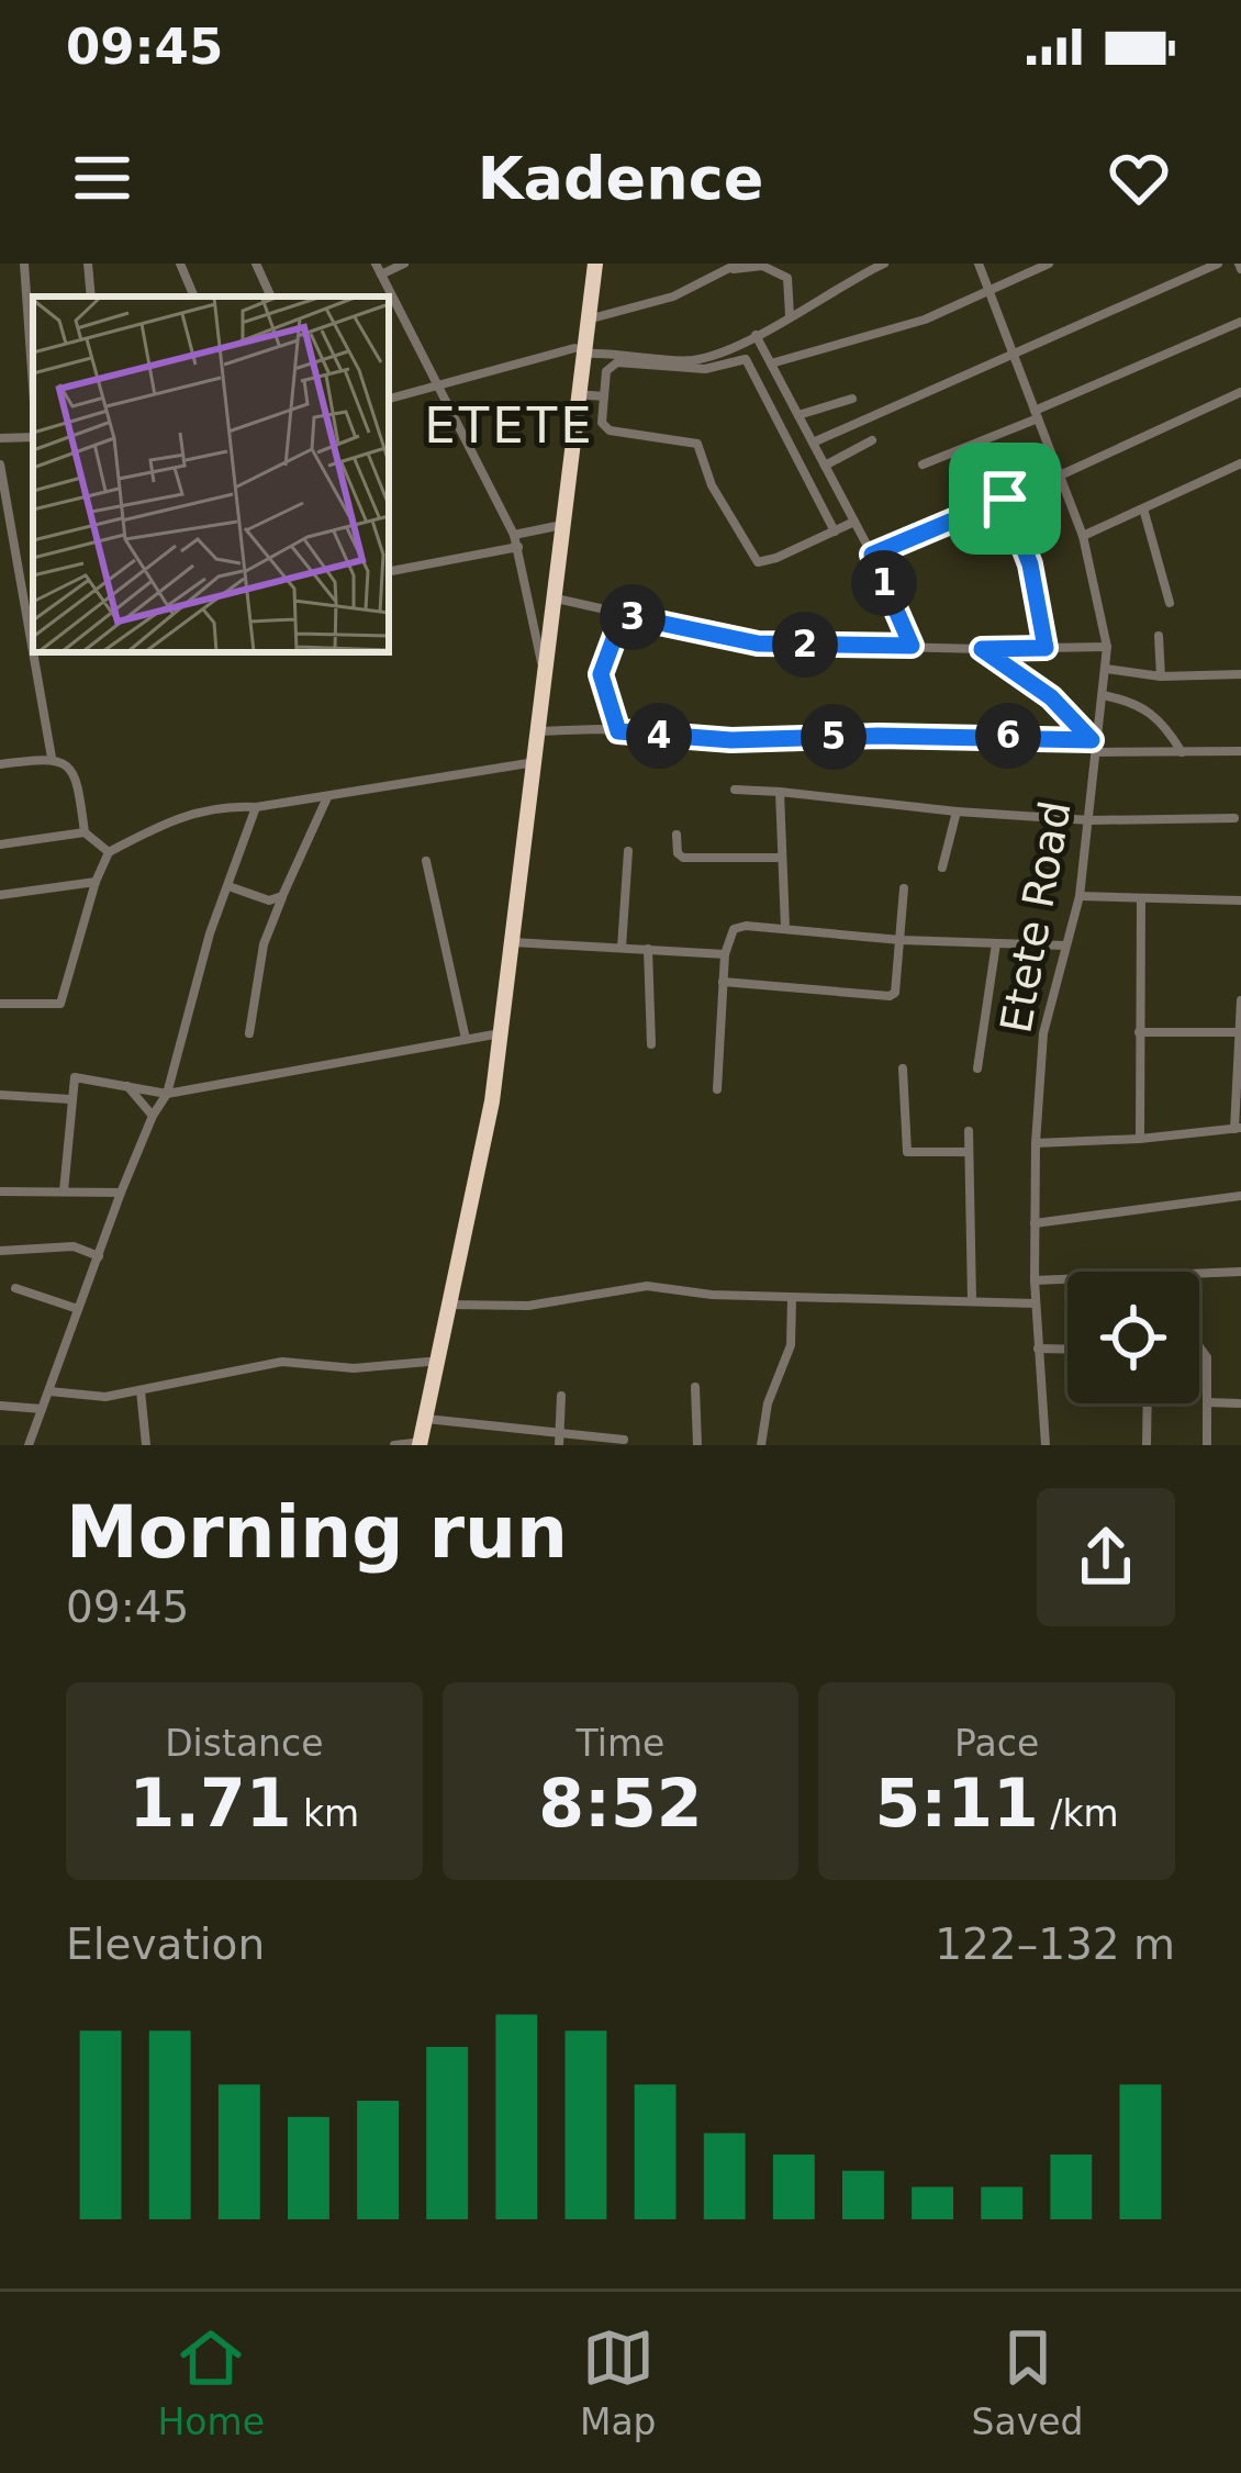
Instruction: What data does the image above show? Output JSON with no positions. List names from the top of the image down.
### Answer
{
  "streets": {
    "street": ["Etete Road"]
  },
  "districts": ["ETETE"],
  "page": {
    "status": "09:45",
    "header": "Kadence",
    "pins": [
      "1",
      "3",
      "2",
      "4",
      "6",
      "5"
    ],
    "heading": ["Morning run", "09:45"],
    "stats": [
      ["Distance", "1.71 km"],
      ["Time", "8:52"],
      ["Pace", "5:11 /km"]
    ],
    "chart": ["Elevation", "122–132 m"],
    "tabs": ["Home", "Map", "Saved"]
  }
}
